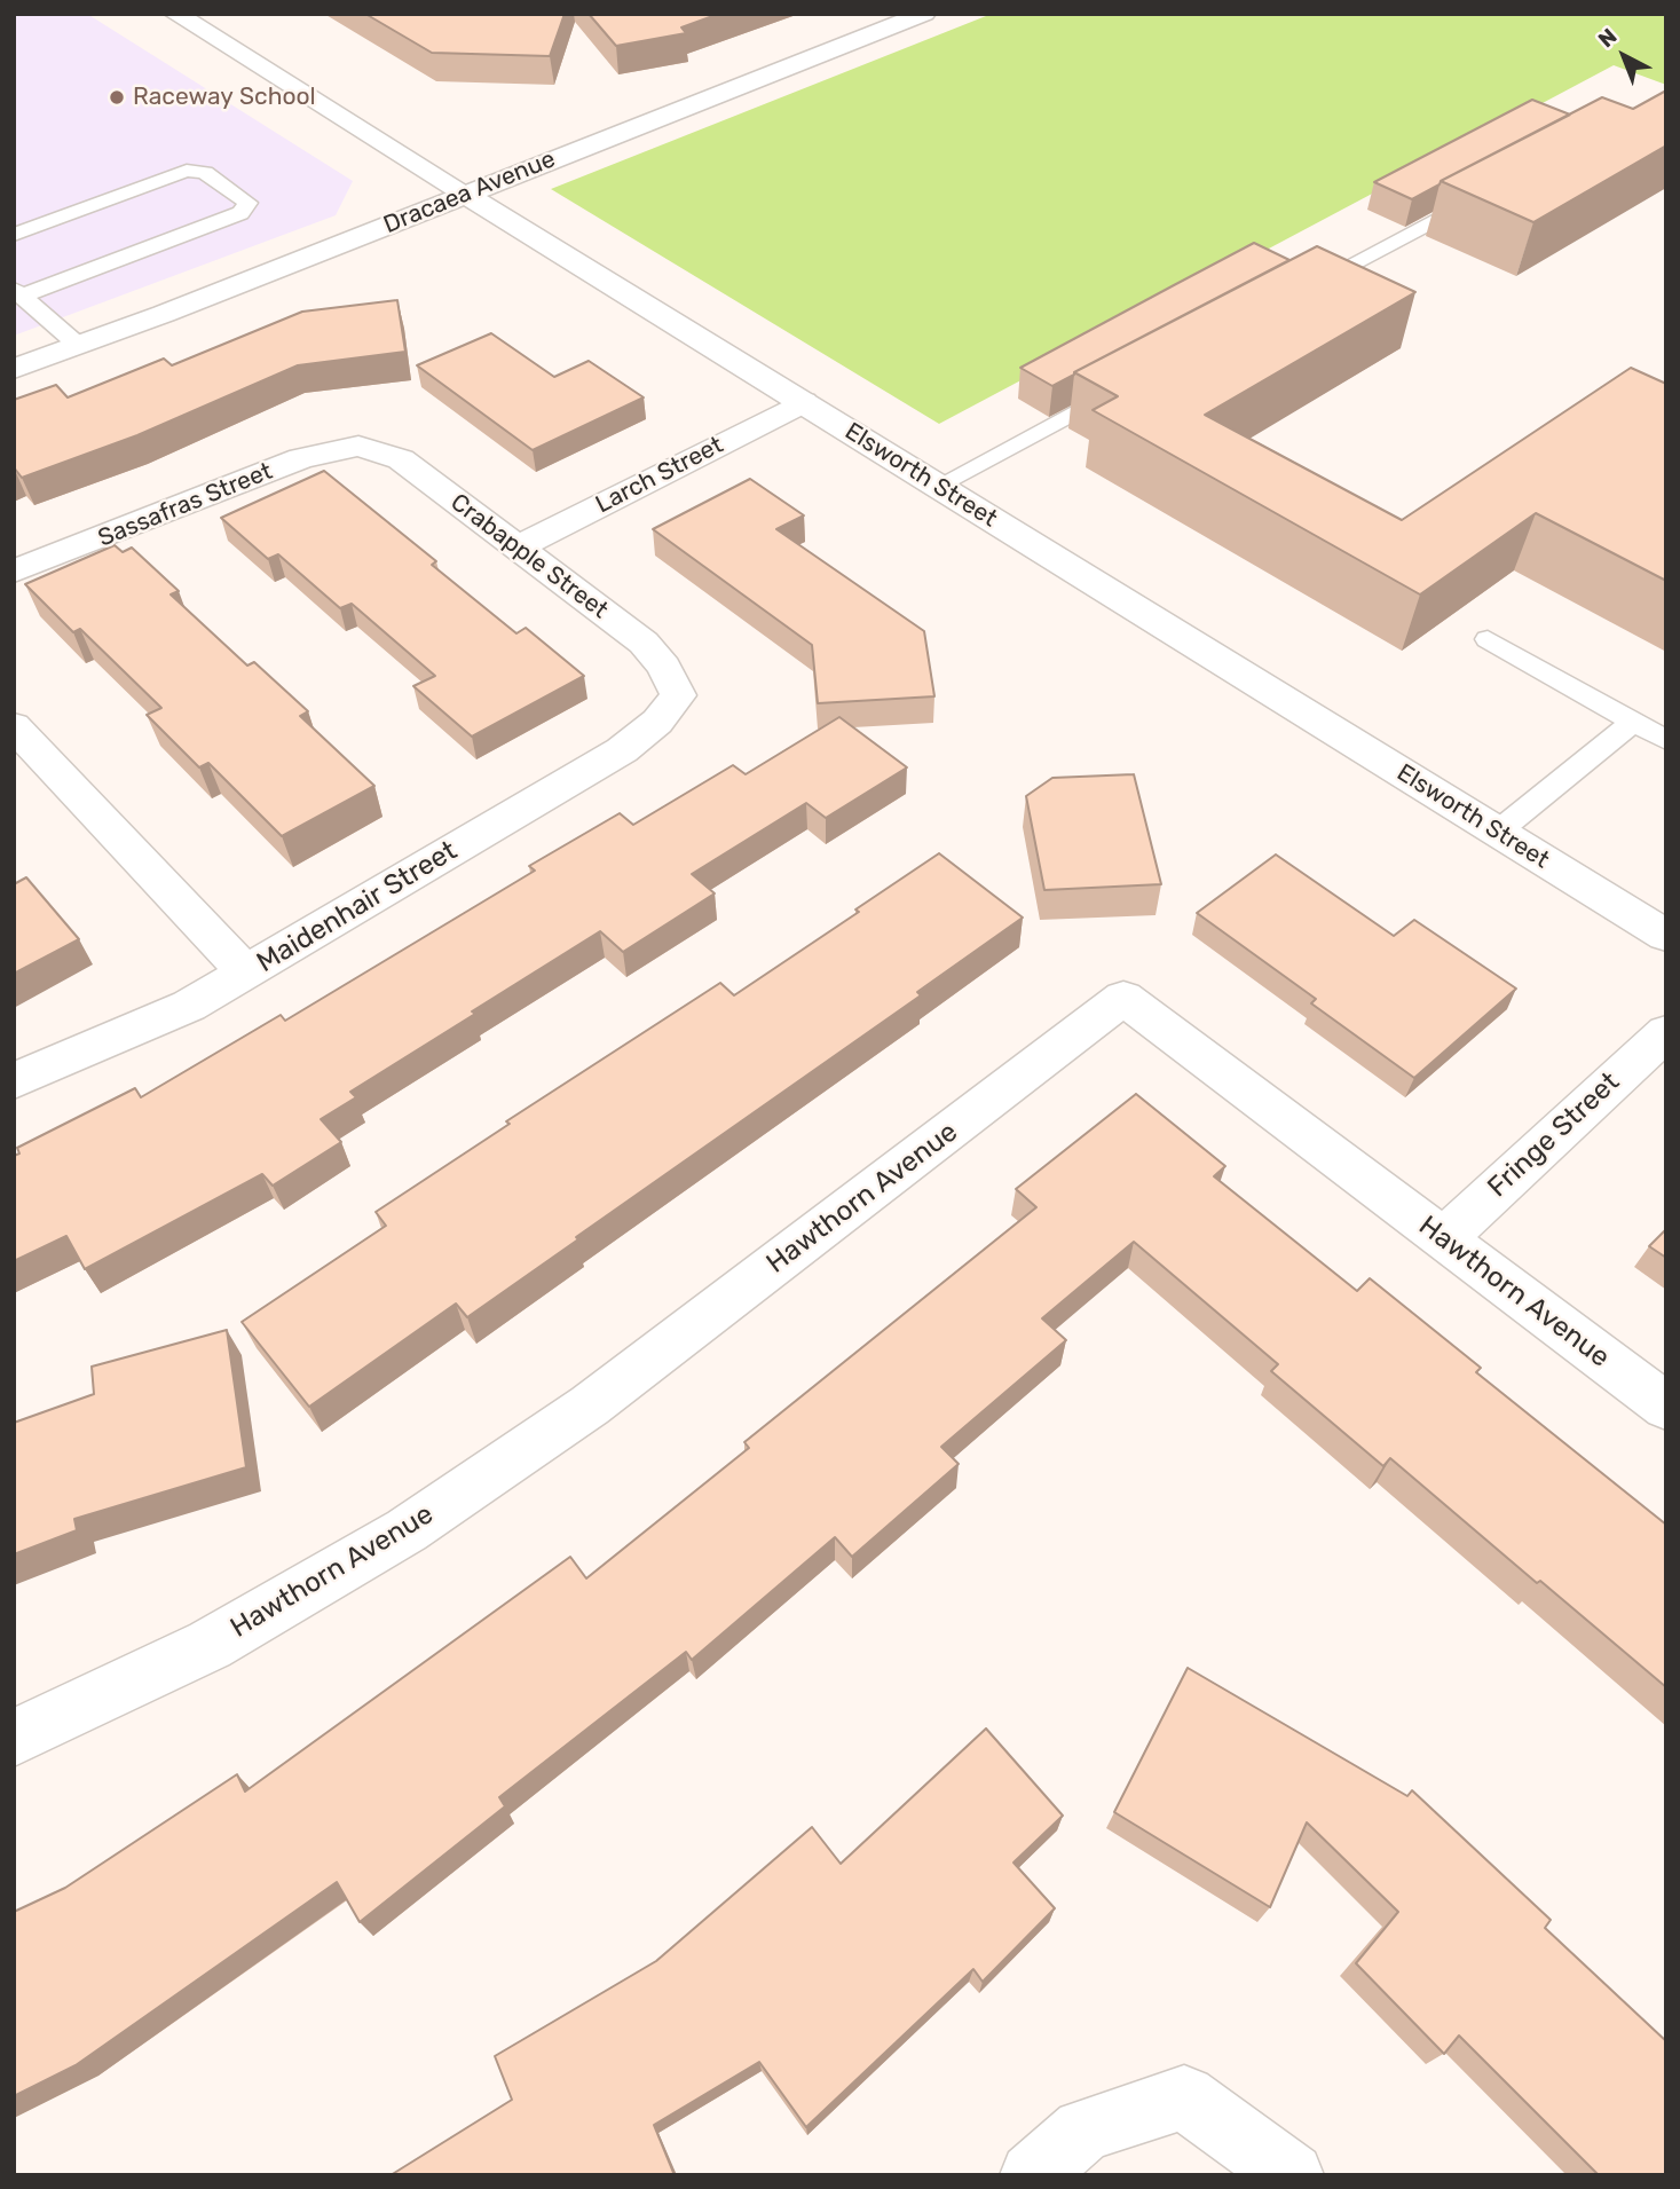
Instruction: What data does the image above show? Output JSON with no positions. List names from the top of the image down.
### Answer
{
  "streets": {
    "street": [
      "Dracaea Avenue",
      "Larch Street",
      "Elsworth Street",
      "Sassafras Street",
      "Crabapple Street",
      "Maidenhair Street",
      "Fringe Street",
      "Hawthorn Avenue"
    ]
  },
  "crossings": [
    ["Dracaea Avenue", "Elsworth Street"],
    ["Larch Street", "Elsworth Street"],
    ["Larch Street", "Crabapple Street"],
    ["Sassafras Street", "Crabapple Street"],
    ["Crabapple Street", "Maidenhair Street"],
    ["Fringe Street", "Hawthorn Avenue"]
  ],
  "places": ["Raceway School"],
  "north": "top left"
}
